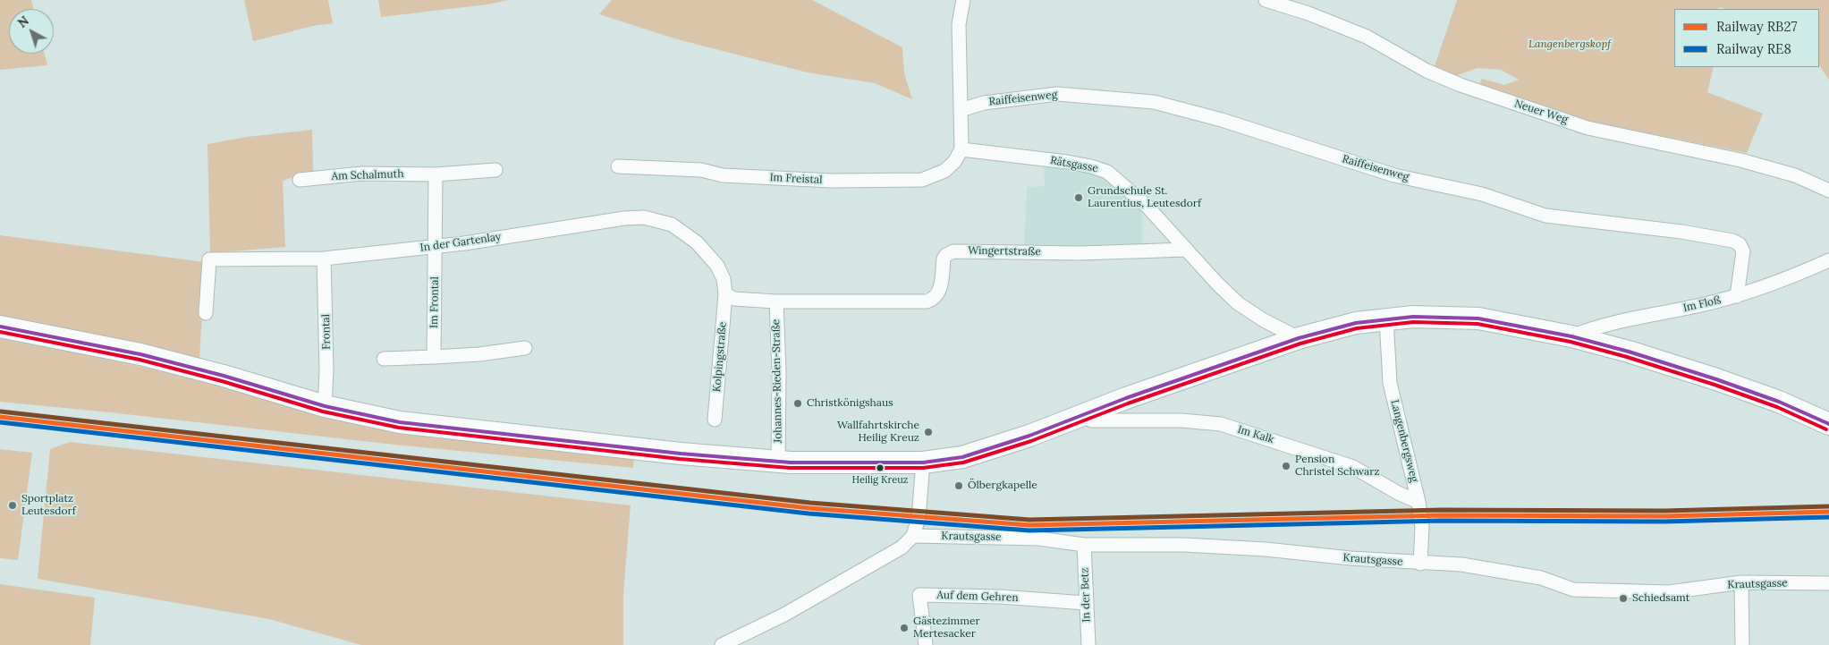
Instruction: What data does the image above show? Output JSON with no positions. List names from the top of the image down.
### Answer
{
  "streets": {
    "street": [
      "Raiffeisenweg",
      "Neuer Weg",
      "Rätsgasse",
      "Am Schalmuth",
      "Im Freistal",
      "In der Gartenlay",
      "Wingertstraße",
      "Im Frontal",
      "Im Floß",
      "Frontal",
      "Kolpingstraße",
      "Johannes-Rieden-Straße",
      "Im Kalk",
      "Langenbergsweg",
      "Krautsgasse",
      "In der Betz",
      "Auf dem Gehren"
    ]
  },
  "crossings": [
    ["Raiffeisenweg", "Im Floß"],
    ["Rätsgasse", "Im Freistal"],
    ["Rätsgasse", "Wingertstraße"],
    ["In der Gartenlay", "Wingertstraße"],
    ["In der Gartenlay", "Im Frontal"],
    ["In der Gartenlay", "Frontal"],
    ["In der Gartenlay", "Kolpingstraße"],
    ["Wingertstraße", "Kolpingstraße"],
    ["Wingertstraße", "Johannes-Rieden-Straße"],
    ["Im Kalk", "Langenbergsweg"],
    ["Langenbergsweg", "Krautsgasse"],
    ["Krautsgasse", "In der Betz"],
    ["In der Betz", "Auf dem Gehren"]
  ],
  "parks": ["Langenbergskopf"],
  "places": [
    "Grundschule St. Laurentius, Leutesdorf",
    "Christkönigshaus",
    "Wallfahrtskirche Heilig Kreuz",
    "Pension Christel Schwarz",
    "Heilig Kreuz",
    "Ölbergkapelle",
    "Sportplatz Leutesdorf",
    "Schiedsamt",
    "Gästezimmer Mertesacker"
  ],
  "lines": ["rail line RB27", "rail line RE8"],
  "legend": ["Railway RB27", "Railway RE8"],
  "north": "top left"
}
